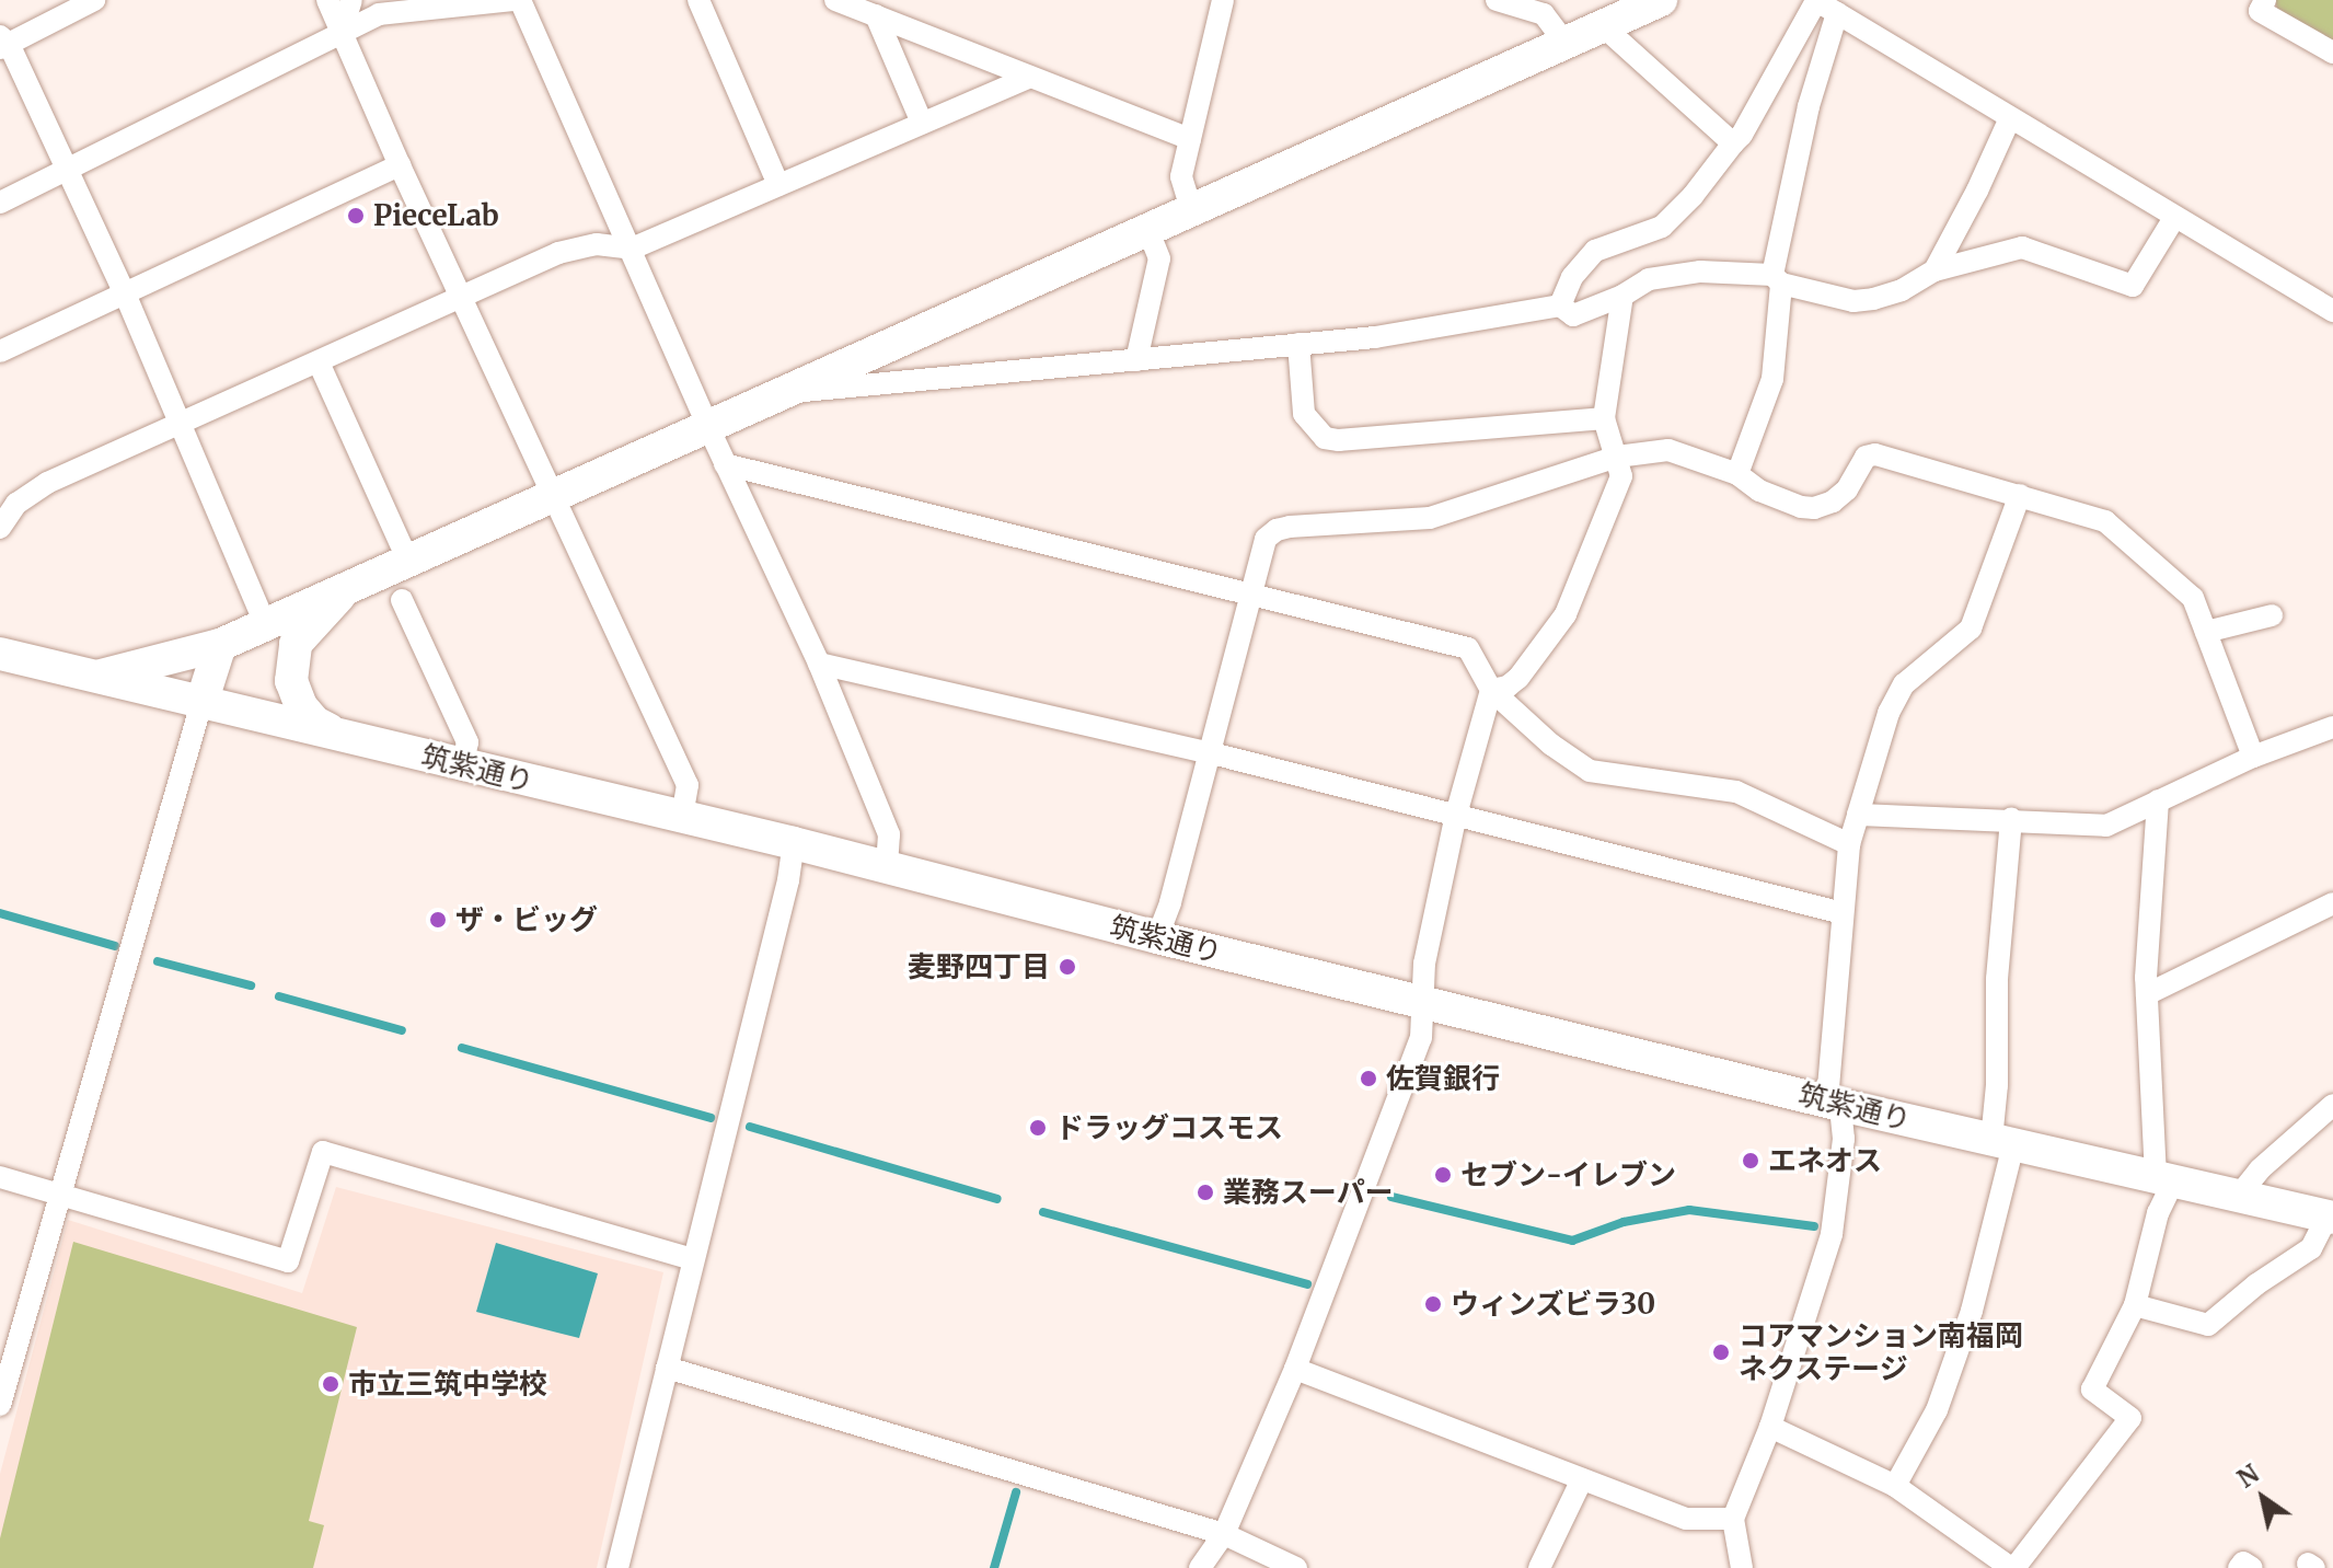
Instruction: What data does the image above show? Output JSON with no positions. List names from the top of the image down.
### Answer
{
  "streets": {
    "street": ["筑紫通り"]
  },
  "places": [
    "PieceLab",
    "ザ・ビッグ",
    "麦野四丁目",
    "佐賀銀行",
    "ドラッグコスモス",
    "エネオス",
    "セブン-イレブン",
    "業務スーパー",
    "ウィンズビラ30",
    "コアマンション南福岡 ネクステージ",
    "市立三筑中学校"
  ],
  "north": "top left"
}
